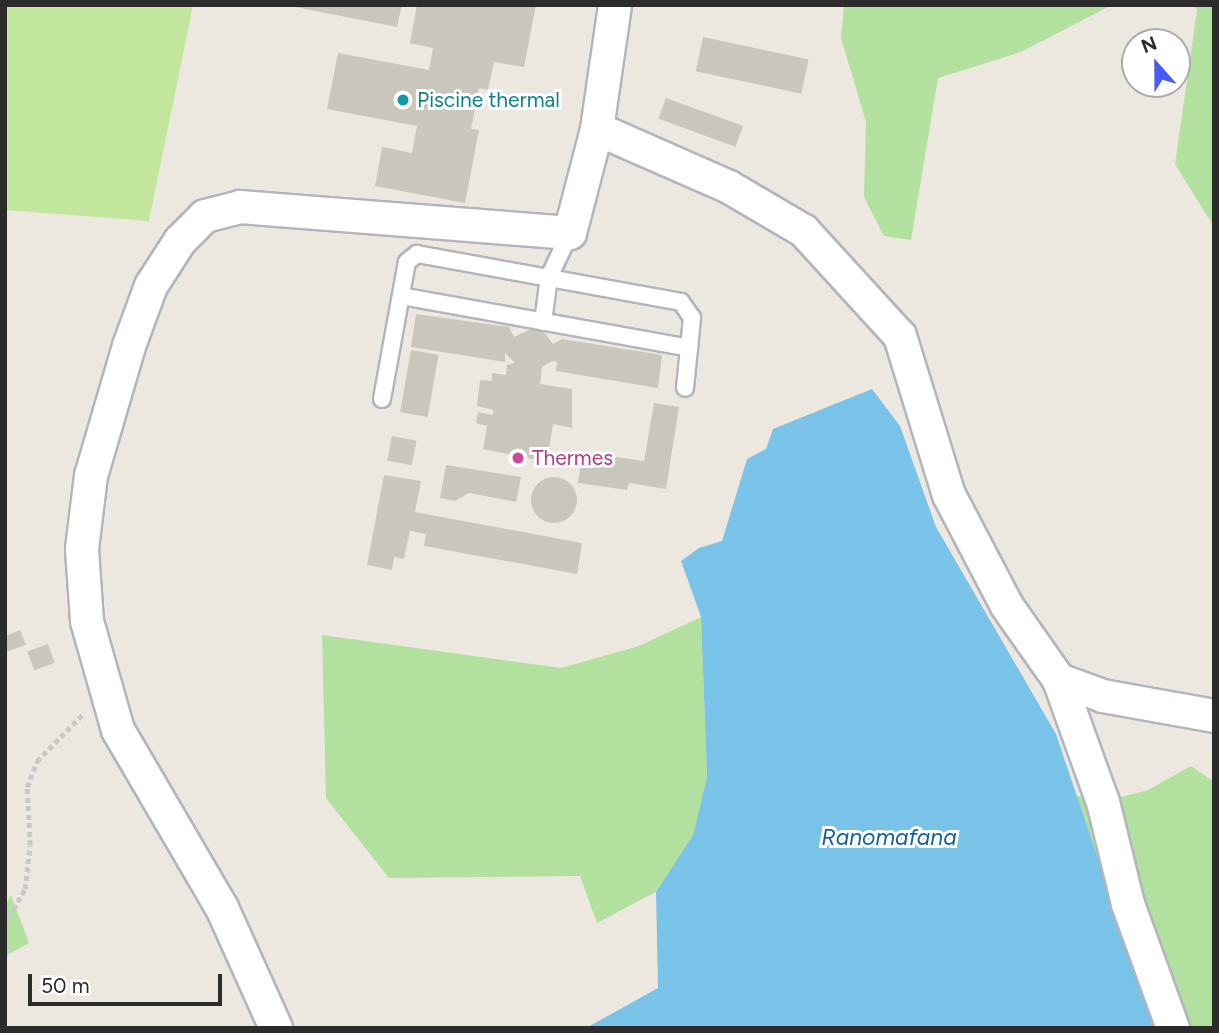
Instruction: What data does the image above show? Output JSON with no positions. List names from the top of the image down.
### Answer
{
  "water": ["Ranomafana"],
  "places": ["Piscine thermal", "Thermes"],
  "scale_bar": "50 m",
  "north": "top"
}
